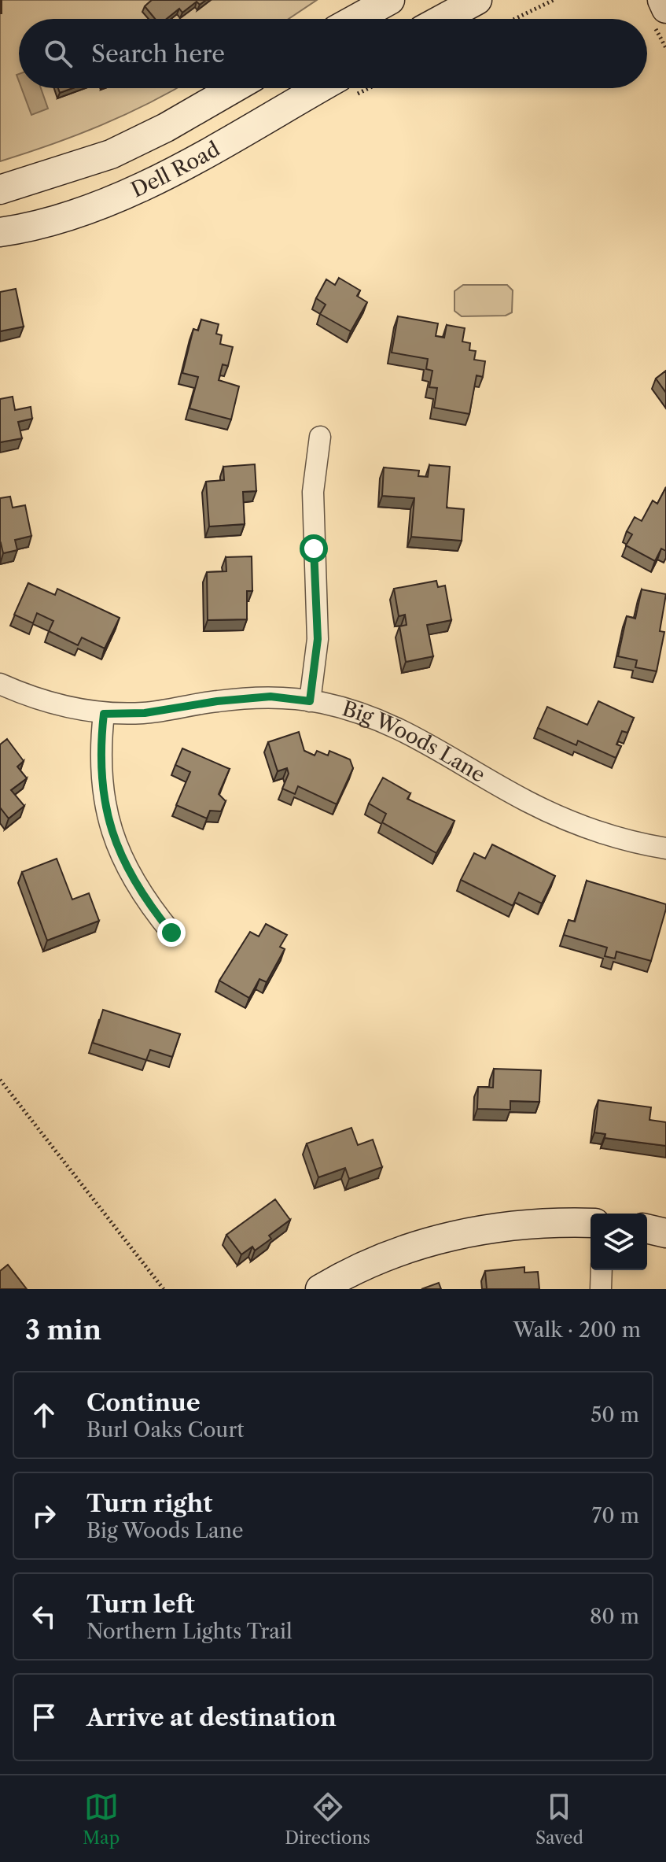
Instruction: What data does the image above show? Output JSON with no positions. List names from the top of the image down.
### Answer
{
  "streets": {
    "main road": ["Dell Road"],
    "street": ["Big Woods Lane"]
  },
  "page": {
    "search": "Search here",
    "heading": ["3 min", "Walk · 200 m"],
    "list": [
      ["Continue", "Burl Oaks Court", "50 m"],
      ["Turn right", "Big Woods Lane", "70 m"],
      ["Turn left", "Northern Lights Trail", "80 m"],
      "Arrive at destination"
    ],
    "nav": ["Map", "Directions", "Saved"]
  }
}
